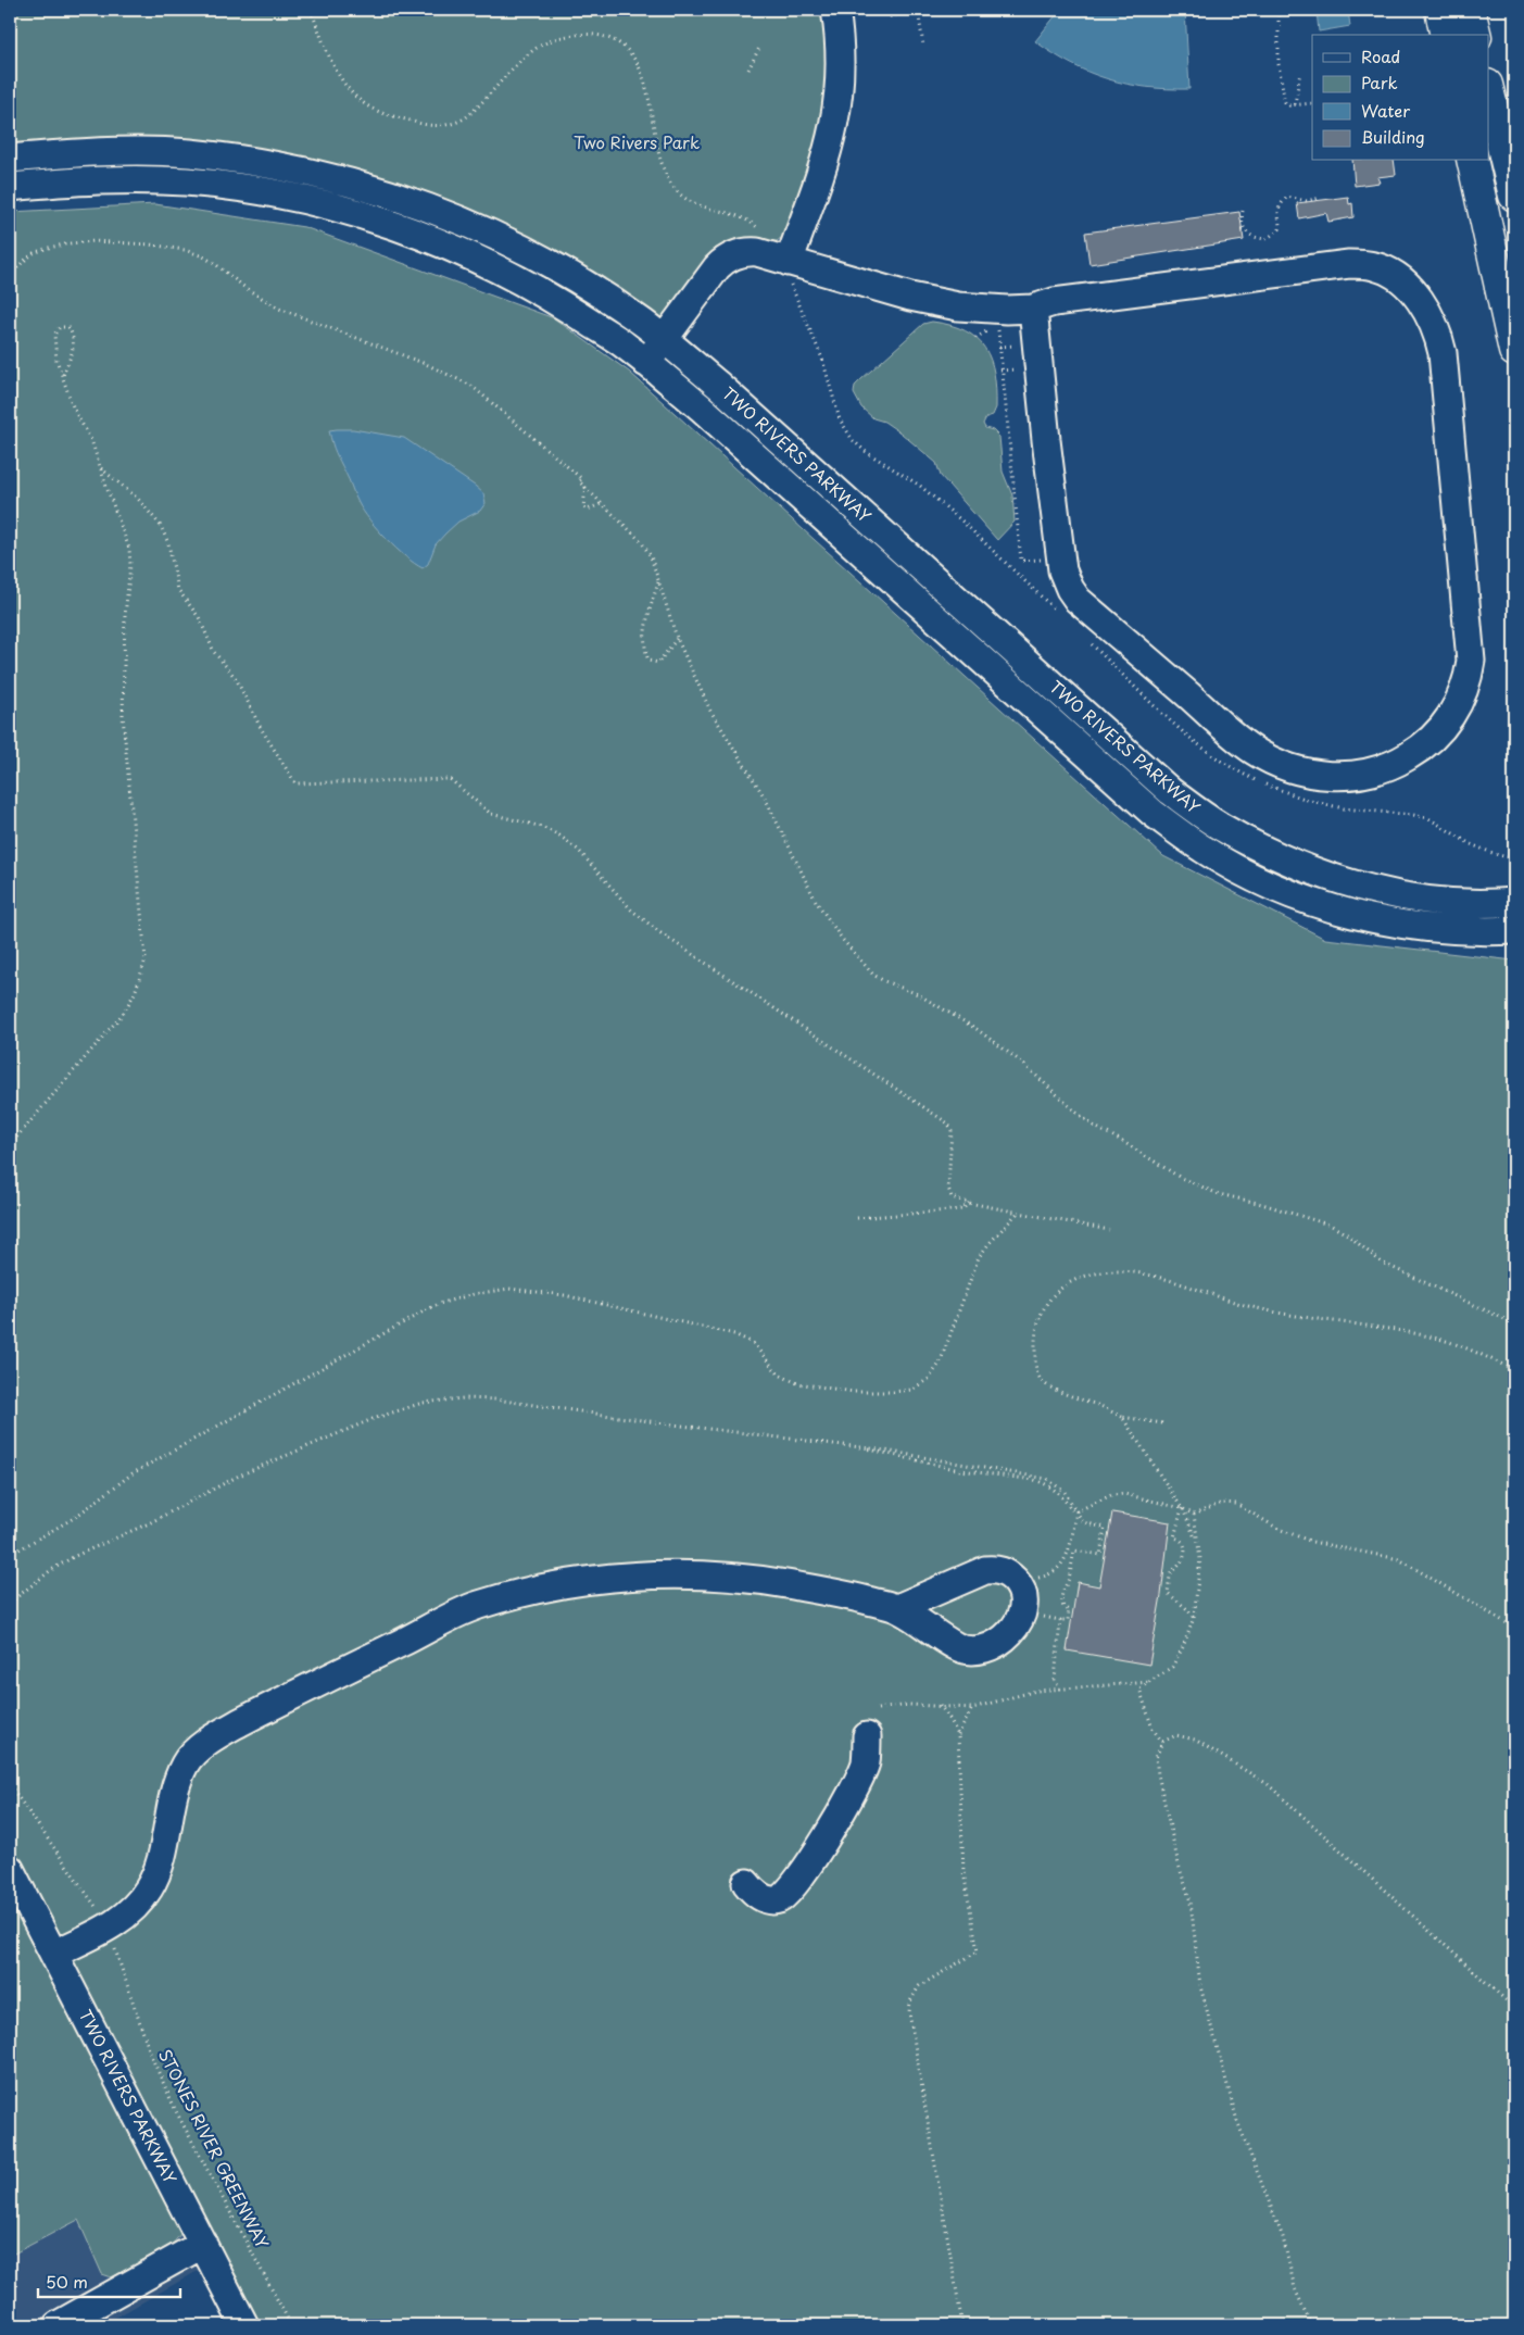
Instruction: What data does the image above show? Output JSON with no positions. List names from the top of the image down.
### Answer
{
  "streets": {
    "street": ["TWO RIVERS PARKWAY"],
    "path": ["STONES RIVER GREENWAY"]
  },
  "parks": ["Two Rivers Park"],
  "legend": [
    "Road",
    "Park",
    "Water",
    "Building"
  ],
  "scale_bar": "50 m"
}
